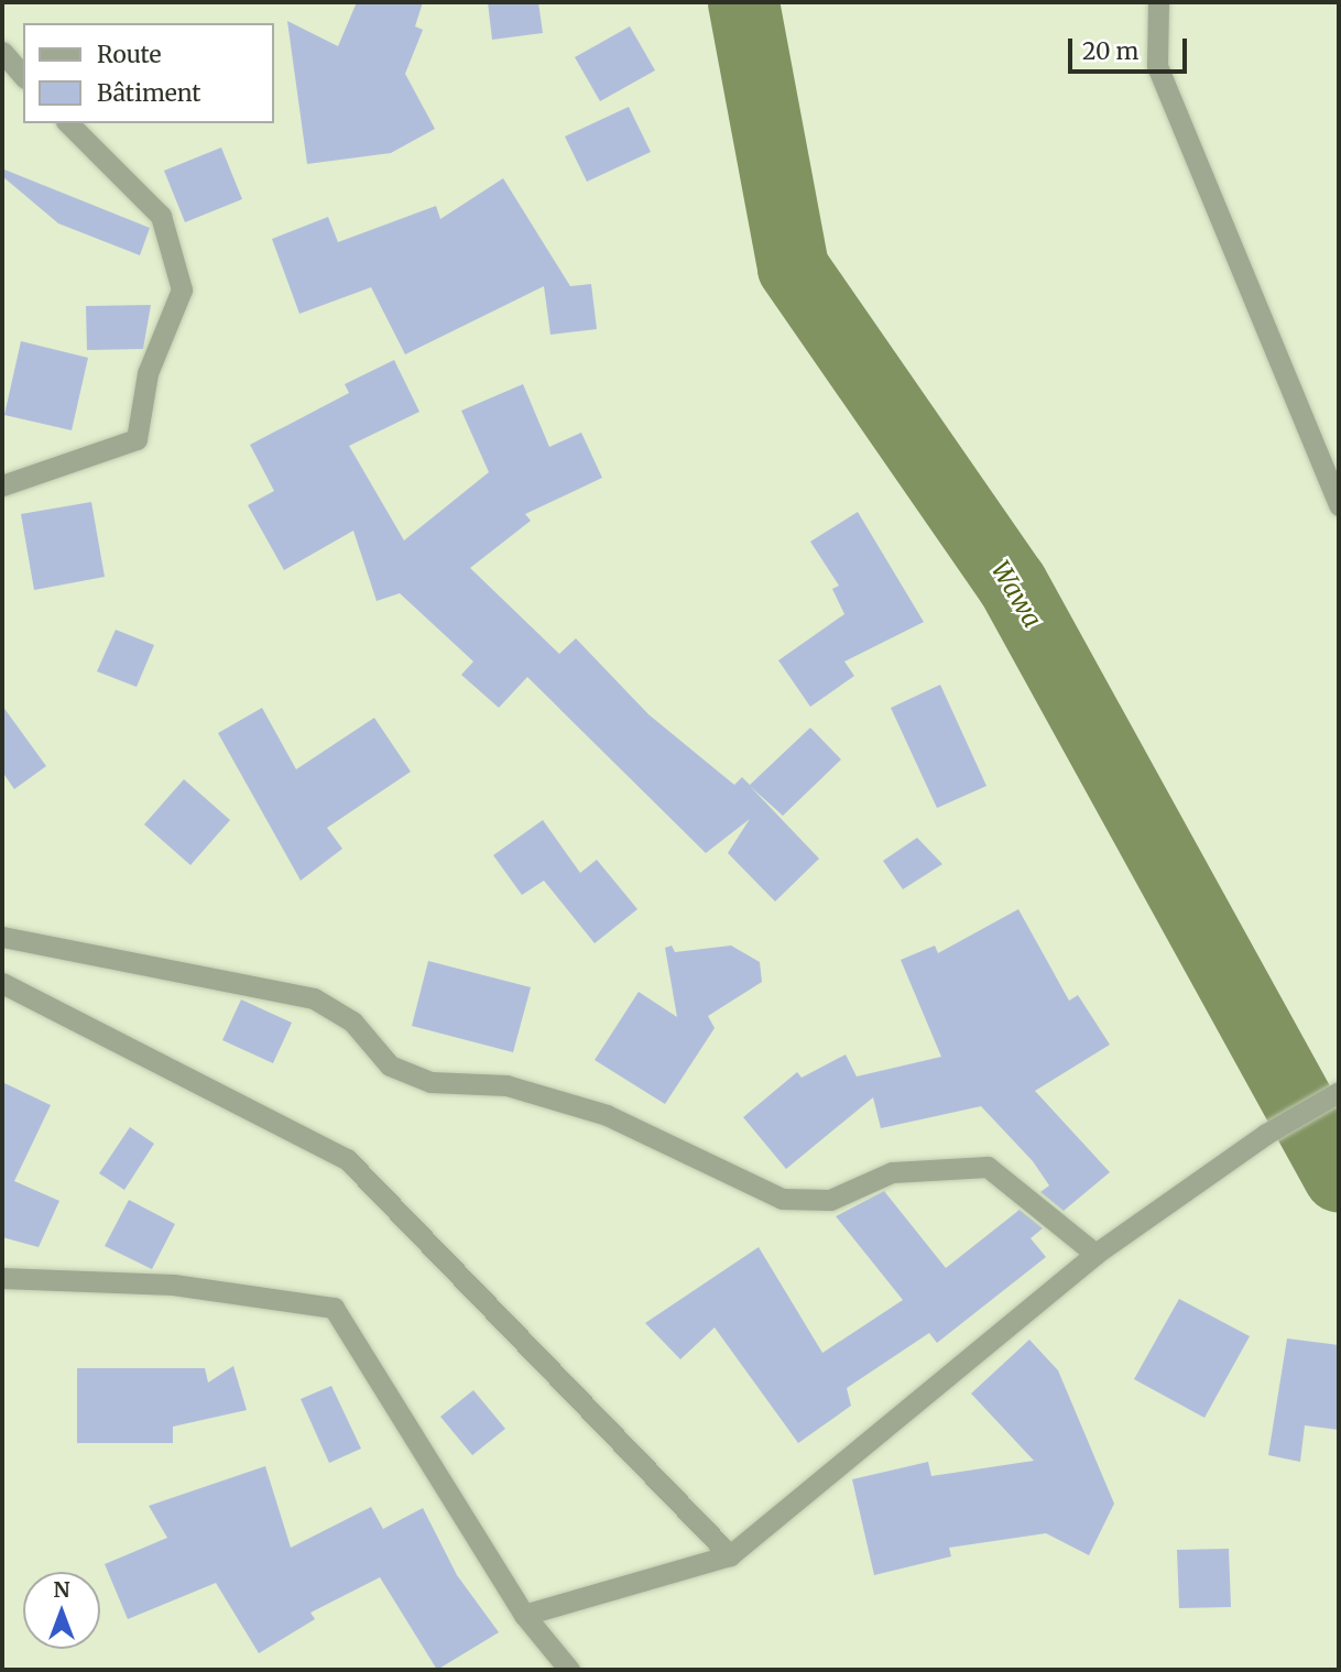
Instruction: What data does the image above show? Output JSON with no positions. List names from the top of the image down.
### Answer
{
  "water": ["Wawa"],
  "legend": ["Route", "Bâtiment"],
  "scale_bar": "20 m",
  "north": "top"
}
